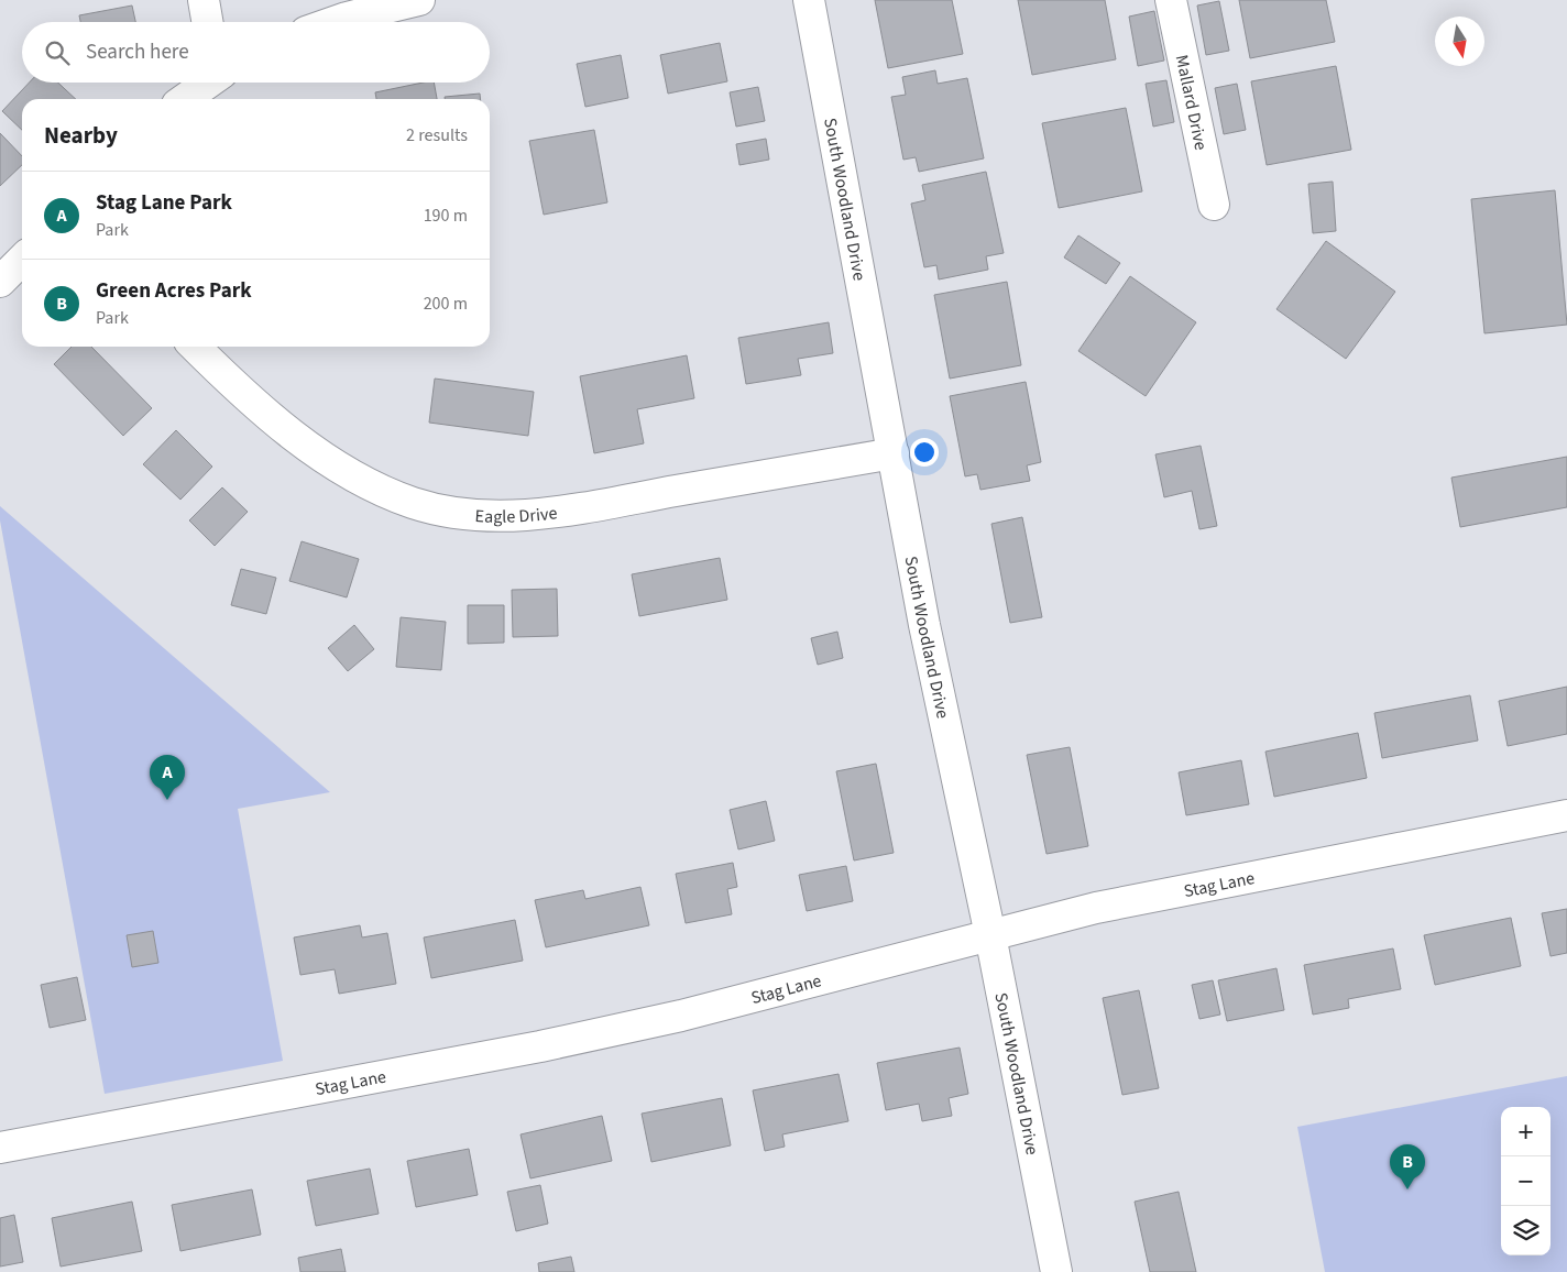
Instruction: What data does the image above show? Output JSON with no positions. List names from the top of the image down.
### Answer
{
  "streets": {
    "street": [
      "Mallard Drive",
      "South Woodland Drive",
      "Eagle Drive",
      "Stag Lane"
    ]
  },
  "crossings": [
    ["South Woodland Drive", "Eagle Drive"],
    ["South Woodland Drive", "Stag Lane"]
  ],
  "north": "bottom",
  "page": {
    "search": "Search here",
    "heading": ["Nearby", "2 results"],
    "list": [
      {
        "mark": "A",
        "name": "Stag Lane Park",
        "note": "Park",
        "value": "190 m"
      },
      {
        "mark": "B",
        "name": "Green Acres Park",
        "note": "Park",
        "value": "200 m"
      }
    ],
    "pins": ["A", "B"],
    "map_buttons": ["+", "−"]
  }
}
